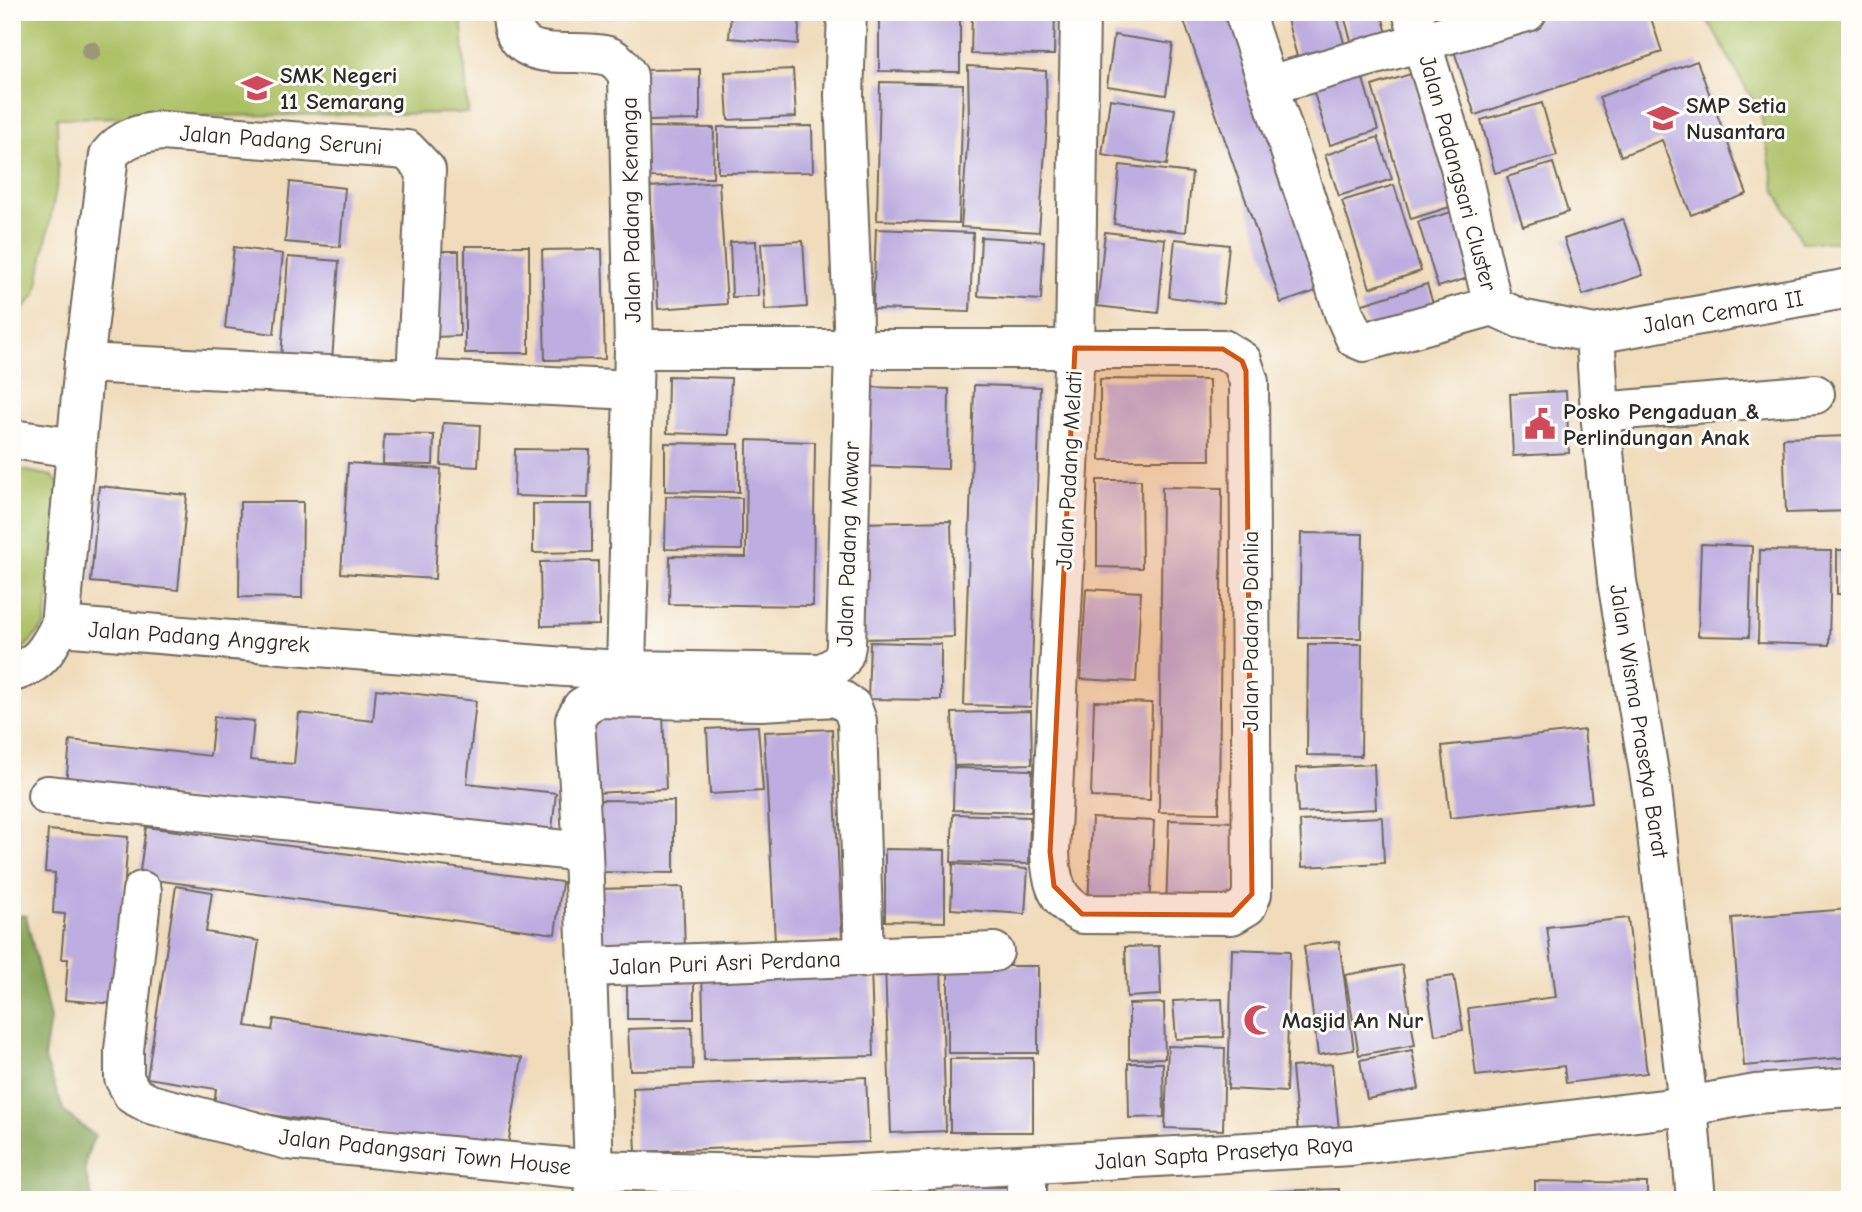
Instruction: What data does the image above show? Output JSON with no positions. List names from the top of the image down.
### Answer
{
  "streets": {
    "street": [
      "Jalan Padang Seruni",
      "Jalan Padangsari Cluster",
      "Jalan Padang Kenanga",
      "Jalan Cemara II",
      "Jalan Padang Melati",
      "Jalan Padang Mawar",
      "Jalan Padang Dahlia",
      "Jalan Padang Anggrek",
      "Jalan Wisma Prasetya Barat",
      "Jalan Puri Asri Perdana",
      "Jalan Padangsari Town House",
      "Jalan Sapta Prasetya Raya"
    ]
  },
  "crossings": [
    ["Jalan Padang Seruni", "Jalan Padang Anggrek"],
    ["Jalan Padangsari Cluster", "Jalan Cemara II"],
    ["Jalan Padangsari Cluster", "Jalan Wisma Prasetya Barat"],
    ["Jalan Padang Kenanga", "Jalan Padang Mawar"],
    ["Jalan Cemara II", "Jalan Wisma Prasetya Barat"],
    ["Jalan Padang Melati", "Jalan Padang Dahlia"],
    ["Jalan Padang Mawar", "Jalan Padang Anggrek"],
    ["Jalan Wisma Prasetya Barat", "Jalan Sapta Prasetya Raya"],
    ["Jalan Puri Asri Perdana", "Jalan Padangsari Town House"],
    ["Jalan Puri Asri Perdana", "Jalan Sapta Prasetya Raya"],
    ["Jalan Padangsari Town House", "Jalan Sapta Prasetya Raya"]
  ],
  "places": {
    "school or university": ["SMK Negeri 11 Semarang", "SMP Setia Nusantara"],
    "public building": ["Posko Pengaduan & Perlindungan Anak"],
    "mosque": ["Masjid An Nur"]
  }
}
